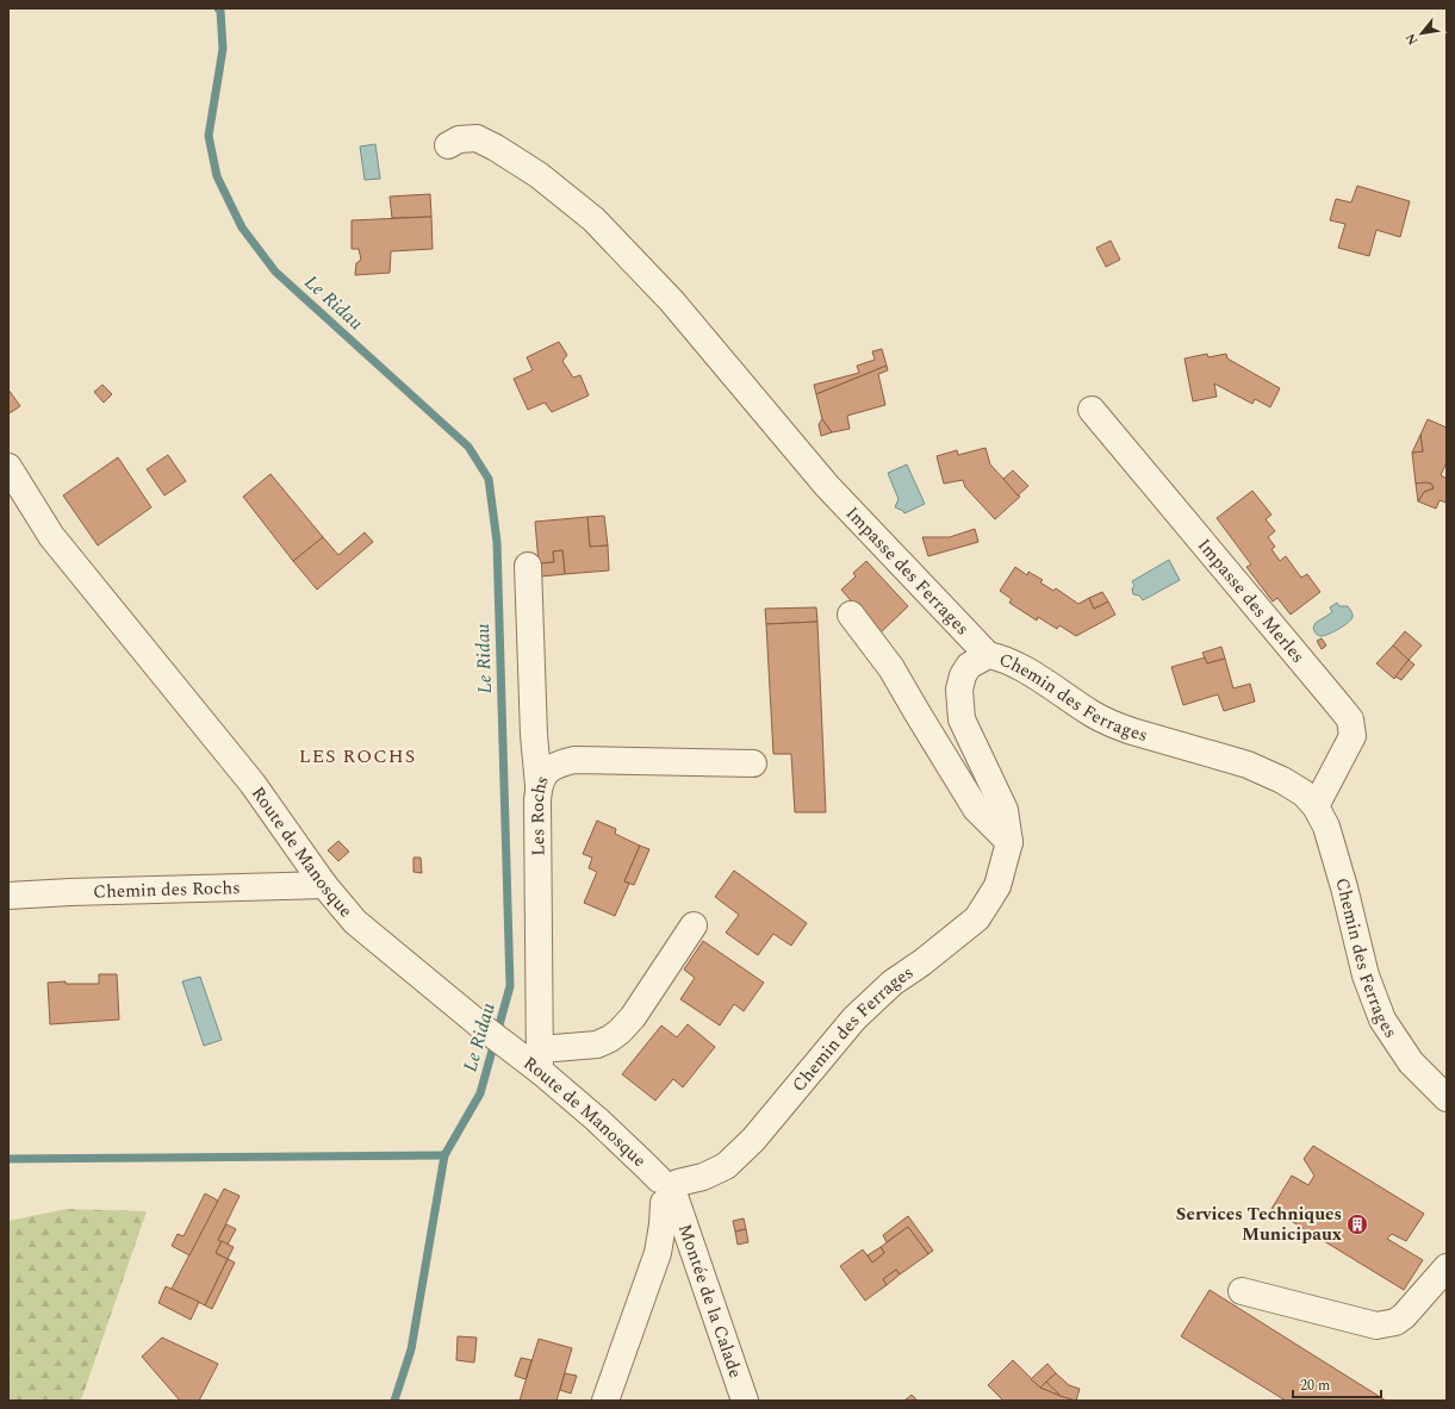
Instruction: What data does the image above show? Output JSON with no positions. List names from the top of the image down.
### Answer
{
  "streets": {
    "street": [
      "Impasse des Ferrages",
      "Impasse des Merles",
      "Chemin des Ferrages",
      "Les Rochs",
      "Route de Manosque",
      "Chemin des Rochs",
      "Montée de la Calade"
    ]
  },
  "crossings": [
    ["Impasse des Ferrages", "Chemin des Ferrages"],
    ["Impasse des Merles", "Chemin des Ferrages"],
    ["Chemin des Ferrages", "Route de Manosque"],
    ["Chemin des Ferrages", "Montée de la Calade"],
    ["Les Rochs", "Route de Manosque"],
    ["Route de Manosque", "Chemin des Rochs"],
    ["Route de Manosque", "Montée de la Calade"]
  ],
  "districts": ["LES ROCHS"],
  "water": ["Le Ridau"],
  "places": {
    "building": ["Services Techniques Municipaux"]
  },
  "scale_bar": "20 m",
  "north": "bottom left"
}
